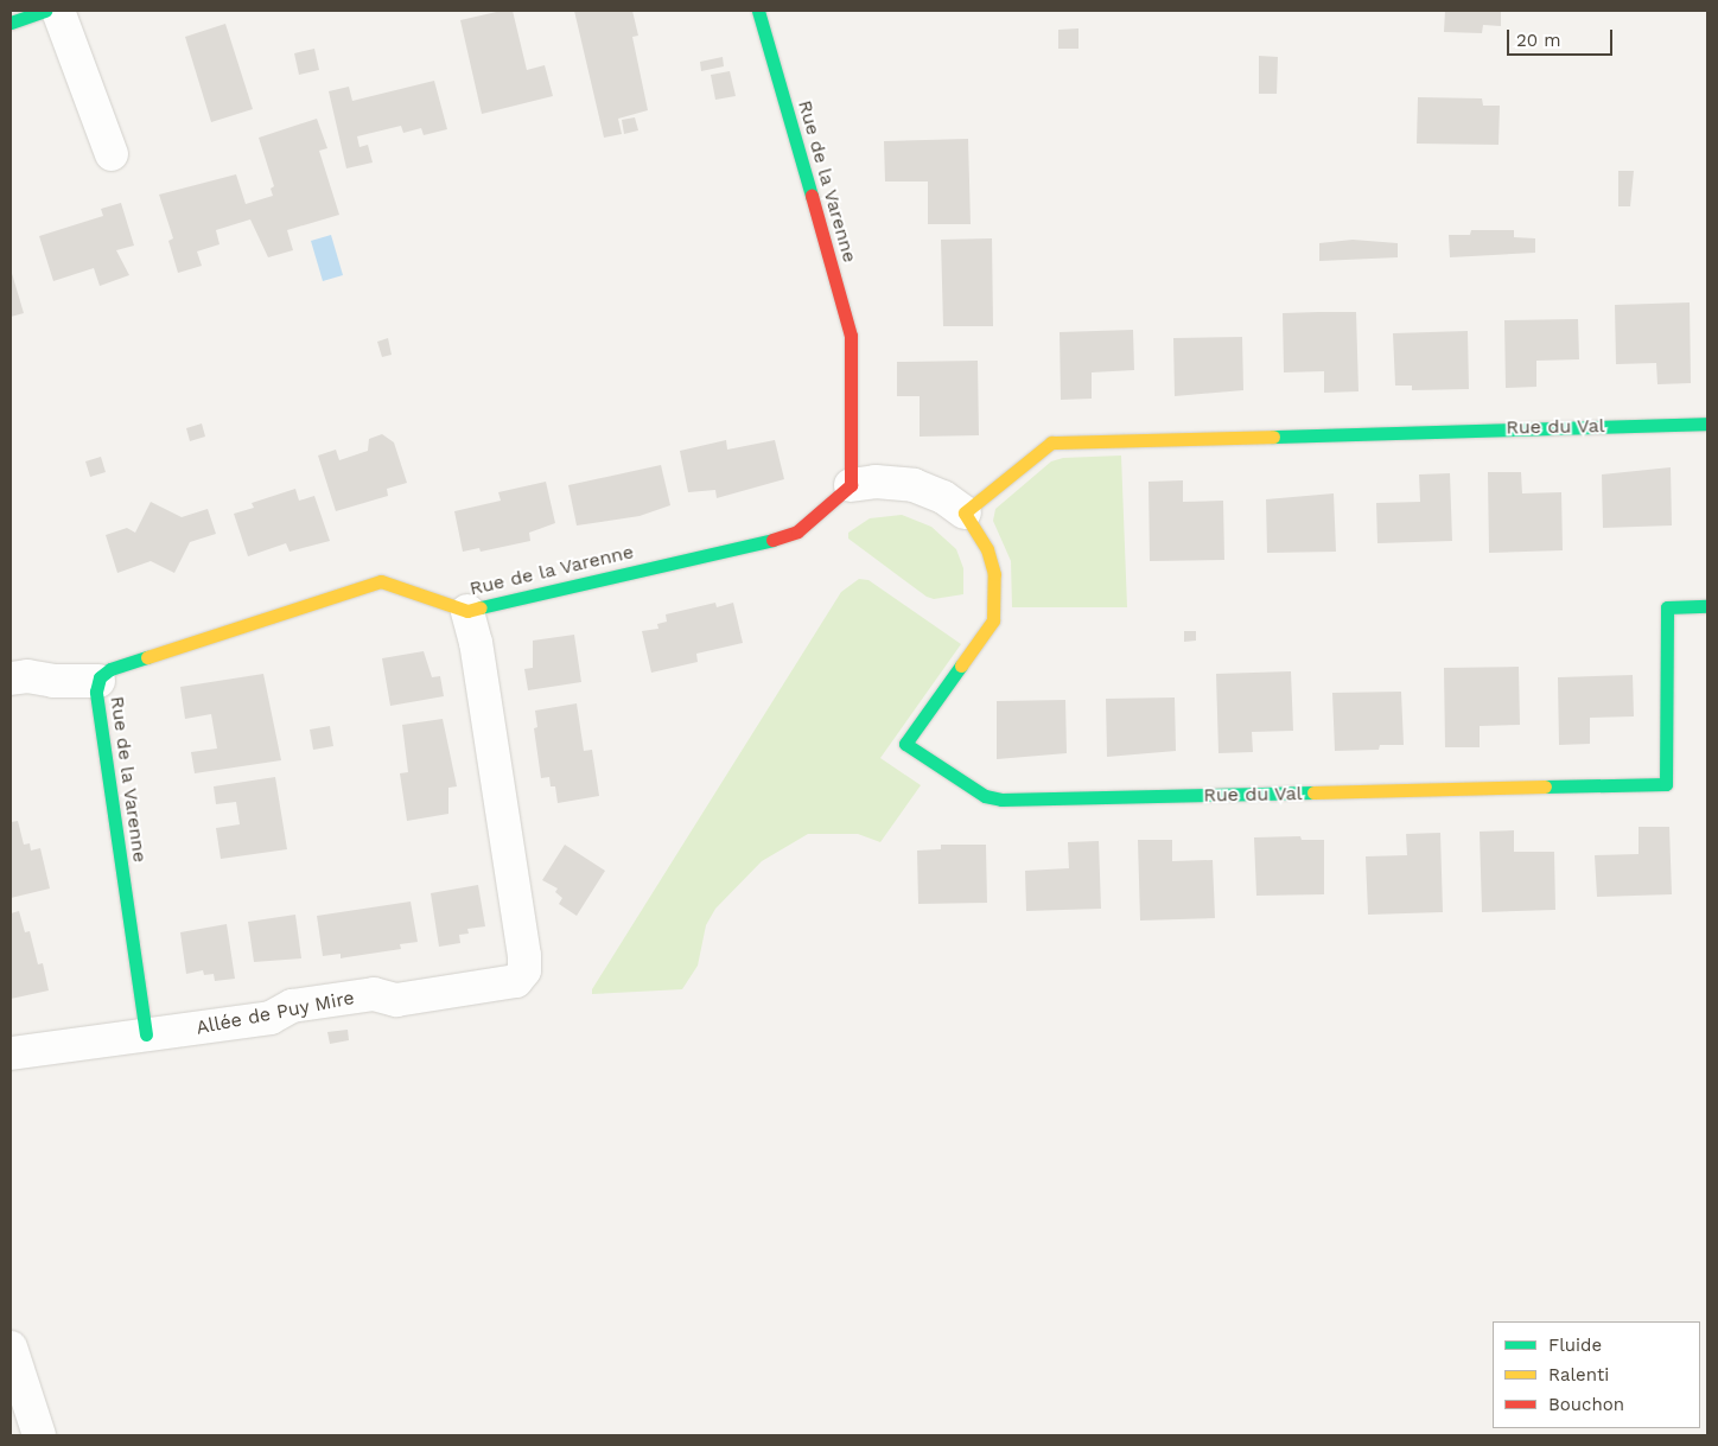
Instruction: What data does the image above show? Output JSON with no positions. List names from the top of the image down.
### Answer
{
  "streets": {
    "street": ["Rue de la Varenne", "Rue du Val", "Allée de Puy Mire"]
  },
  "crossings": [
    ["Rue de la Varenne", "Rue du Val"],
    ["Rue de la Varenne", "Allée de Puy Mire"]
  ],
  "legend": ["Fluide", "Ralenti", "Bouchon"],
  "scale_bar": "20 m"
}
